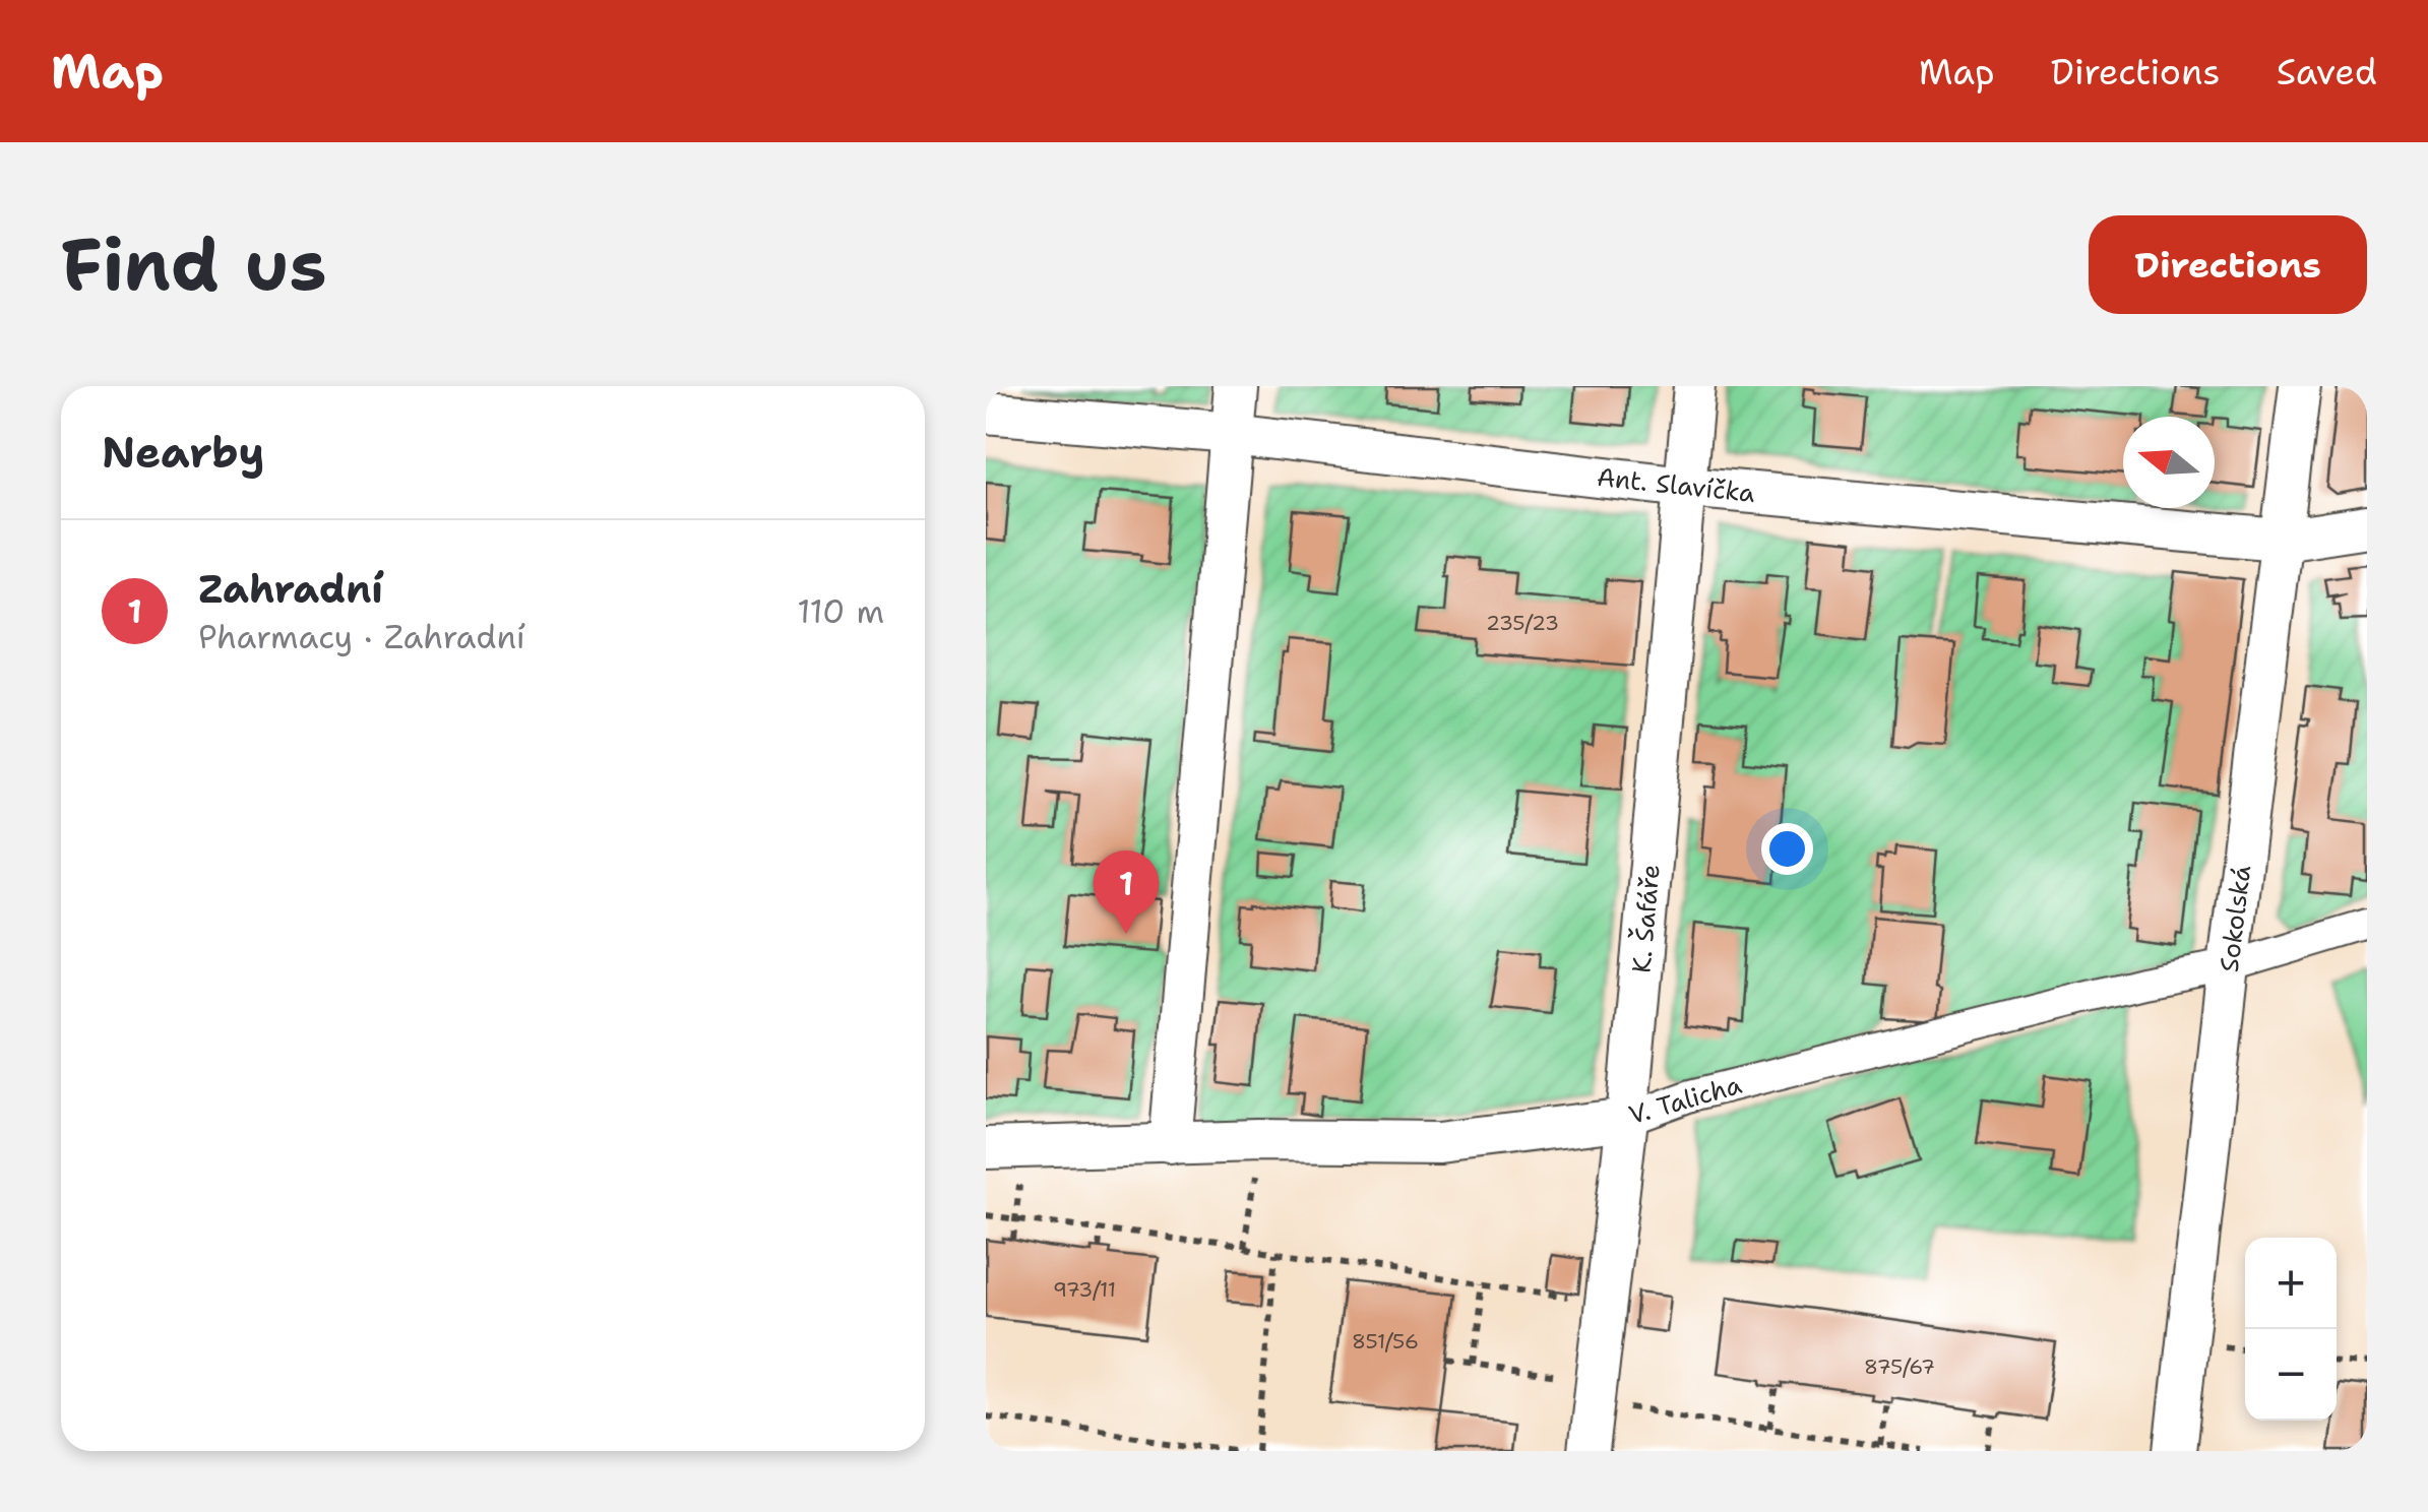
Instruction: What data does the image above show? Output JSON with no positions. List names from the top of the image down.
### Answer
{
  "streets": {
    "street": [
      "Ant. Slavíčka",
      "K. Šafáře",
      "Sokolská",
      "V. Talicha"
    ]
  },
  "crossings": [
    ["Ant. Slavíčka", "K. Šafáře"],
    ["Ant. Slavíčka", "Sokolská"],
    ["K. Šafáře", "V. Talicha"],
    ["Sokolská", "V. Talicha"]
  ],
  "house_numbers": [
    "235/23",
    "973/11",
    "851/56",
    "875/67"
  ],
  "north": "left",
  "page": {
    "header": "Map",
    "nav": ["Map", "Directions", "Saved"],
    "buttons": "Directions",
    "title": "Find us",
    "heading": "Nearby",
    "list": [
      {
        "mark": "1",
        "name": "Zahradní",
        "note": "Pharmacy · Zahradní",
        "value": "110 m"
      }
    ],
    "pins": "1",
    "map_buttons": ["+", "−"]
  }
}
